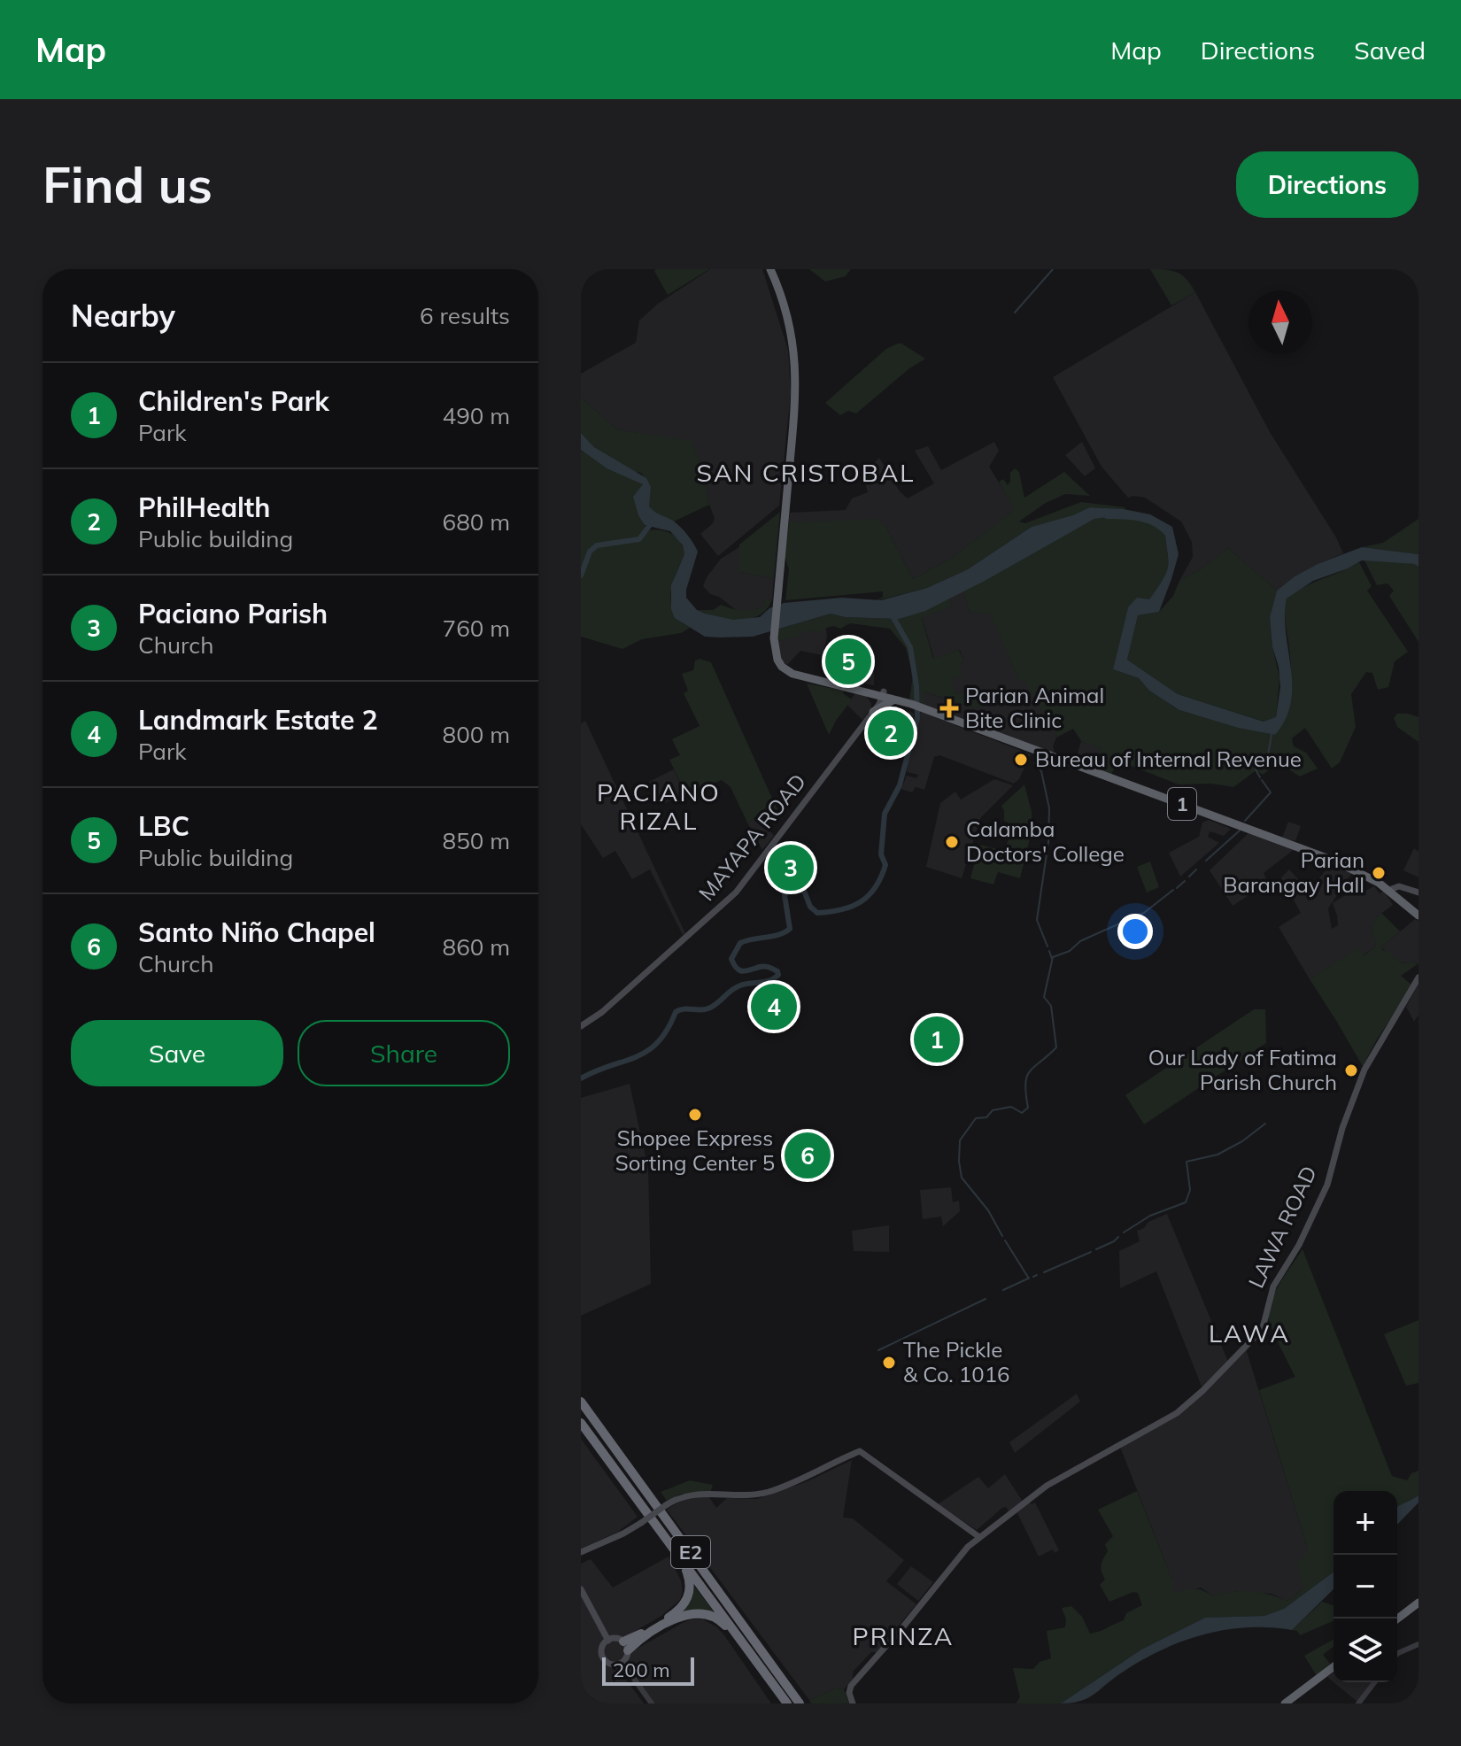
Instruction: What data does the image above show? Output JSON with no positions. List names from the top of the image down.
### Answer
{
  "streets": {
    "highway": ["1", "E2"],
    "main road": ["MAYAPA ROAD", "LAWA ROAD"]
  },
  "crossings": [
    ["1", "MAYAPA ROAD"]
  ],
  "districts": [
    "SAN CRISTOBAL",
    "PACIANO RIZAL",
    "LAWA",
    "PRINZA"
  ],
  "places": {
    "health": ["Parian Animal Bite Clinic"],
    "other": [
      "Bureau of Internal Revenue",
      "Calamba Doctors' College",
      "Parian Barangay Hall",
      "Our Lady of Fatima Parish Church",
      "Shopee Express Sorting Center 5",
      "The Pickle & Co. 1016"
    ]
  },
  "scale_bar": "200 m",
  "north": "top",
  "page": {
    "header": "Map",
    "nav": ["Map", "Directions", "Saved"],
    "buttons": [
      "Directions",
      ["Save", "Share"]
    ],
    "title": "Find us",
    "heading": ["Nearby", "6 results"],
    "list": [
      {
        "mark": "1",
        "name": "Children's Park",
        "note": "Park",
        "value": "490 m"
      },
      {
        "mark": "2",
        "name": "PhilHealth",
        "note": "Public building",
        "value": "680 m"
      },
      {
        "mark": "3",
        "name": "Paciano Parish",
        "note": "Church",
        "value": "760 m"
      },
      {
        "mark": "4",
        "name": "Landmark Estate 2",
        "note": "Park",
        "value": "800 m"
      },
      {
        "mark": "5",
        "name": "LBC",
        "note": "Public building",
        "value": "850 m"
      },
      {
        "mark": "6",
        "name": "Santo Niño Chapel",
        "note": "Church",
        "value": "860 m"
      }
    ],
    "pins": [
      "5",
      "2",
      "3",
      "4",
      "1",
      "6"
    ],
    "map_buttons": ["+", "−"],
    "scale": "200 m"
  }
}
